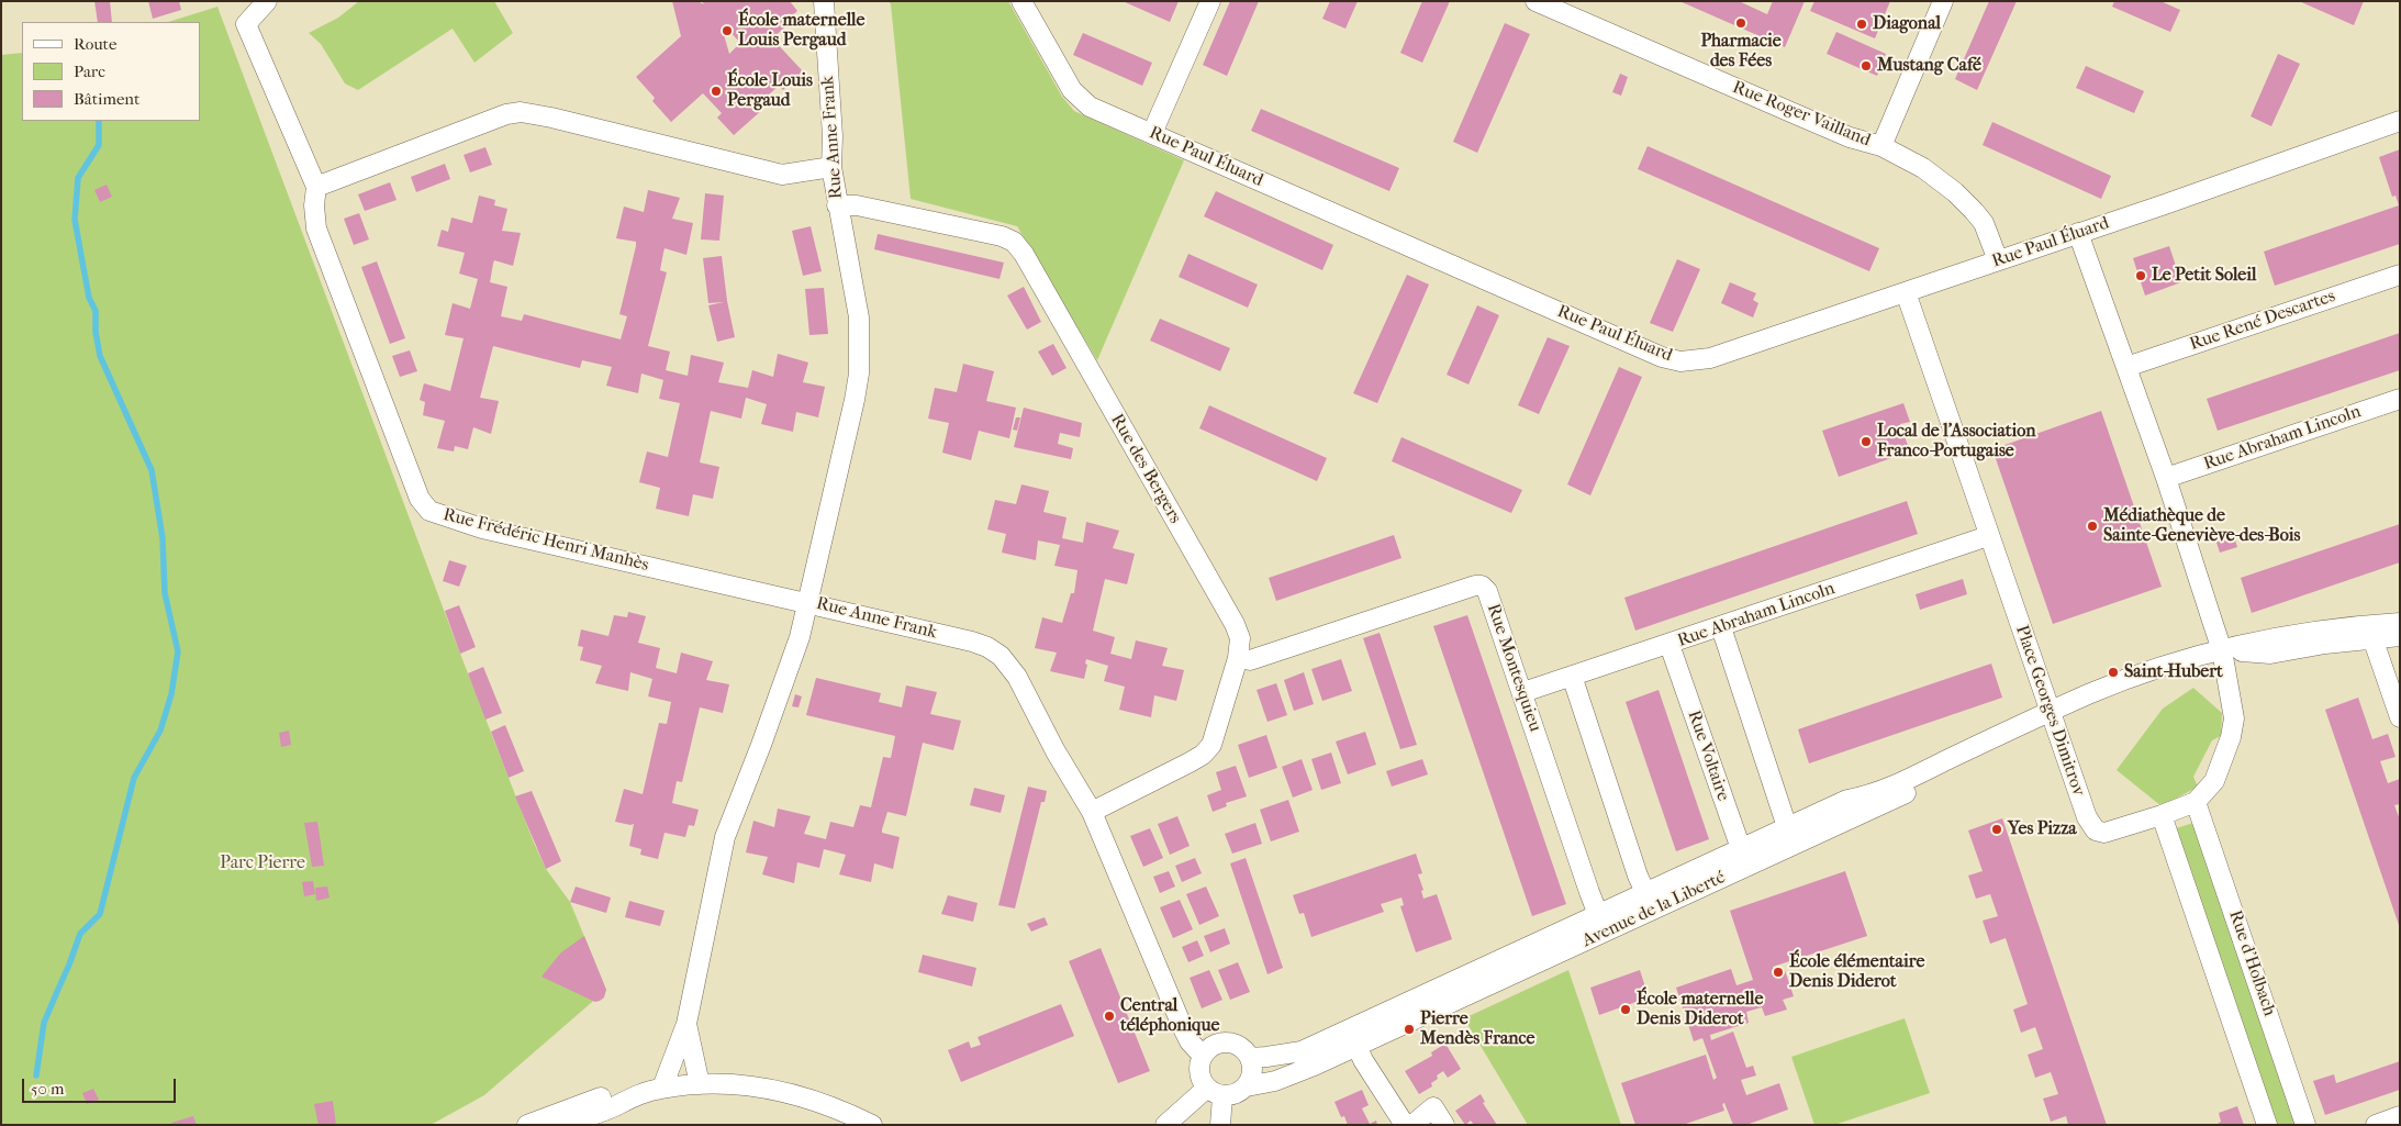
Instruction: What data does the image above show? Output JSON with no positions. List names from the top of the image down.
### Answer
{
  "streets": {
    "street": [
      "Rue Roger Vailland",
      "Rue Anne Frank",
      "Rue Paul Éluard",
      "Rue René Descartes",
      "Rue Abraham Lincoln",
      "Rue des Bergers",
      "Rue Frédéric Henri Manhès",
      "Rue Montesquieu",
      "Place Georges Dimitrov",
      "Rue Voltaire",
      "Avenue de la Liberté",
      "Rue d'Holbach"
    ]
  },
  "crossings": [
    ["Rue Roger Vailland", "Rue Paul Éluard"],
    ["Rue Anne Frank", "Rue des Bergers"],
    ["Rue Anne Frank", "Rue Frédéric Henri Manhès"],
    ["Rue Anne Frank", "Avenue de la Liberté"],
    ["Rue Paul Éluard", "Place Georges Dimitrov"],
    ["Rue René Descartes", "Place Georges Dimitrov"],
    ["Rue Abraham Lincoln", "Rue Montesquieu"],
    ["Rue Abraham Lincoln", "Place Georges Dimitrov"],
    ["Rue Abraham Lincoln", "Rue Voltaire"],
    ["Rue des Bergers", "Rue Montesquieu"],
    ["Rue Montesquieu", "Avenue de la Liberté"],
    ["Place Georges Dimitrov", "Avenue de la Liberté"],
    ["Place Georges Dimitrov", "Rue d'Holbach"],
    ["Rue Voltaire", "Avenue de la Liberté"]
  ],
  "parks": ["Parc Pierre"],
  "places": [
    "Pharmacie des Fées",
    "Diagonal",
    "École maternelle Louis Pergaud",
    "Mustang Café",
    "École Louis Pergaud",
    "Le Petit Soleil",
    "Local de l'Association Franco-Portugaise",
    "Médiathèque de Sainte-Geneviève-des-Bois",
    "Saint-Hubert",
    "Yes Pizza",
    "École élémentaire Denis Diderot",
    "École maternelle Denis Diderot",
    "Central téléphonique",
    "Pierre Mendès France"
  ],
  "legend": ["Route", "Parc", "Bâtiment"],
  "scale_bar": "50 m"
}
